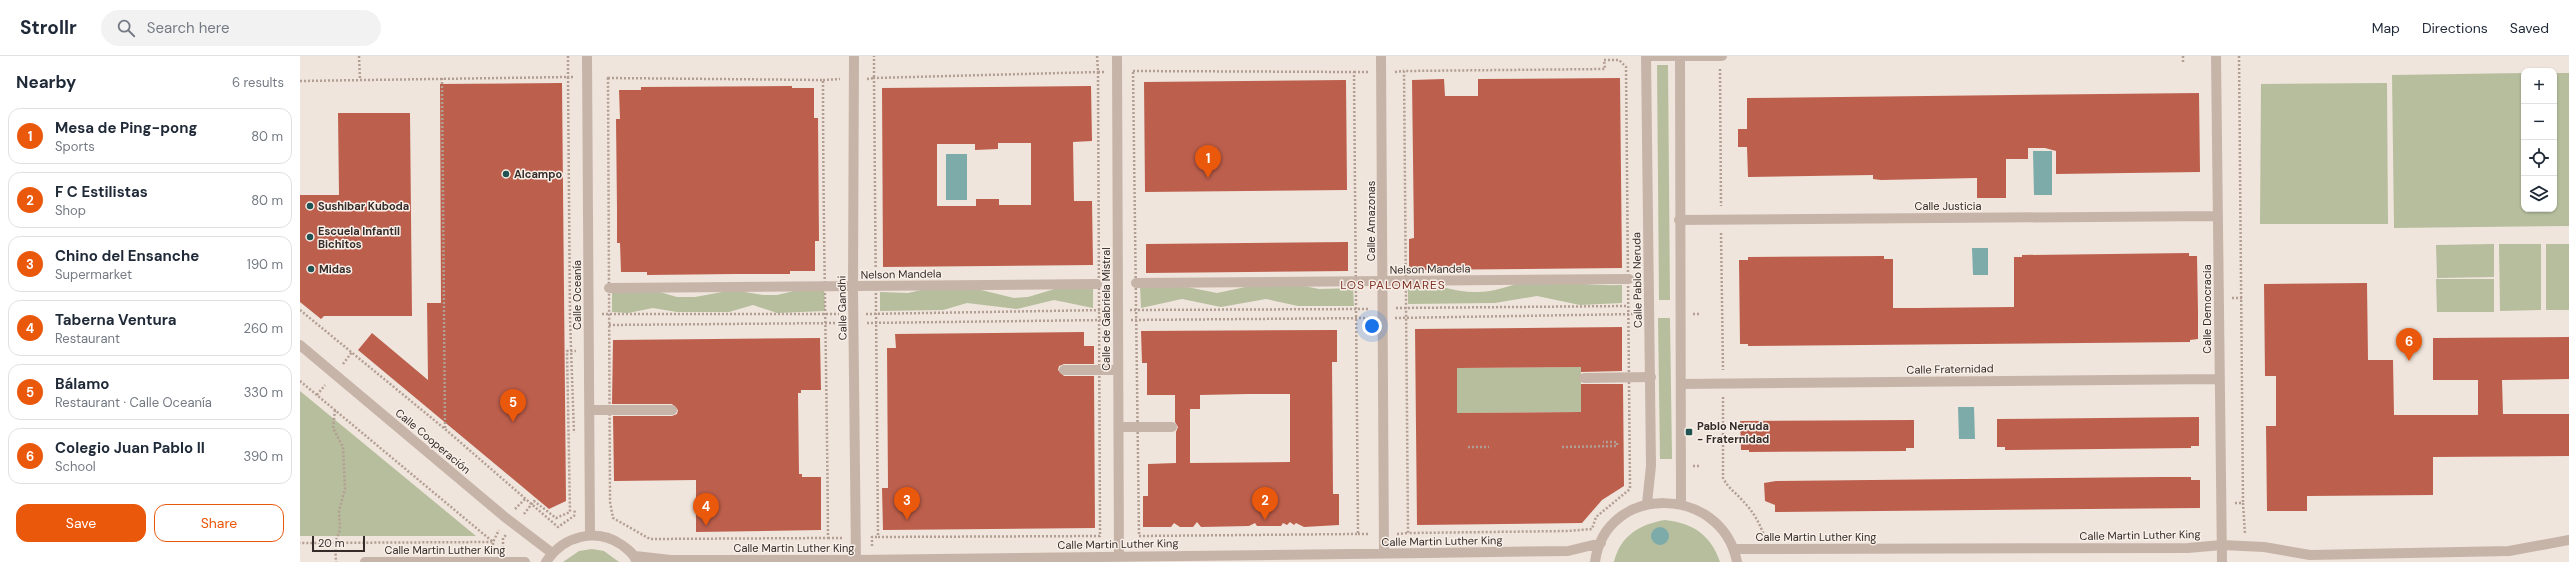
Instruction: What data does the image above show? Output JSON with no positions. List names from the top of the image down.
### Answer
{
  "streets": {
    "street": [
      "Calle Justicia",
      "Calle Amazonas",
      "Nelson Mandela",
      "Calle Pablo Neruda",
      "Calle Oceanía",
      "Calle Gandhi",
      "Calle de Gabriela Mistral",
      "Calle Democracia",
      "Calle Fraternidad",
      "Calle Cooperación",
      "Calle Martin Luther King"
    ]
  },
  "crossings": [
    ["Calle Justicia", "Calle Democracia"],
    ["Calle Amazonas", "Nelson Mandela"],
    ["Calle Amazonas", "Calle Martin Luther King"],
    ["Nelson Mandela", "Calle Gandhi"],
    ["Calle Gandhi", "Calle Martin Luther King"],
    ["Calle de Gabriela Mistral", "Calle Martin Luther King"],
    ["Calle Democracia", "Calle Fraternidad"],
    ["Calle Democracia", "Calle Martin Luther King"]
  ],
  "districts": ["LOS PALOMARES"],
  "places": {
    "other": [
      "Alcampo",
      "Sushibar Kuboda",
      "Escuela Infantil Bichitos",
      "Midas"
    ],
    "transit": ["Pablo Neruda - Fraternidad"]
  },
  "scale_bar": "20 m",
  "page": {
    "header": "Strollr",
    "search": "Search here",
    "nav": ["Map", "Directions", "Saved"],
    "heading": ["Nearby", "6 results"],
    "map_buttons": ["+", "−"],
    "list": [
      {
        "mark": "1",
        "name": "Mesa de Ping-pong",
        "note": "Sports",
        "value": "80 m"
      },
      {
        "mark": "2",
        "name": "F C Estilistas",
        "note": "Shop",
        "value": "80 m"
      },
      {
        "mark": "3",
        "name": "Chino del Ensanche",
        "note": "Supermarket",
        "value": "190 m"
      },
      {
        "mark": "4",
        "name": "Taberna Ventura",
        "note": "Restaurant",
        "value": "260 m"
      },
      {
        "mark": "5",
        "name": "Bálamo",
        "note": "Restaurant · Calle Oceanía",
        "value": "330 m"
      },
      {
        "mark": "6",
        "name": "Colegio Juan Pablo II",
        "note": "School",
        "value": "390 m"
      }
    ],
    "pins": [
      "1",
      "6",
      "5",
      "2",
      "3",
      "4"
    ],
    "buttons": ["Save", "Share"],
    "scale": "20 m"
  }
}
